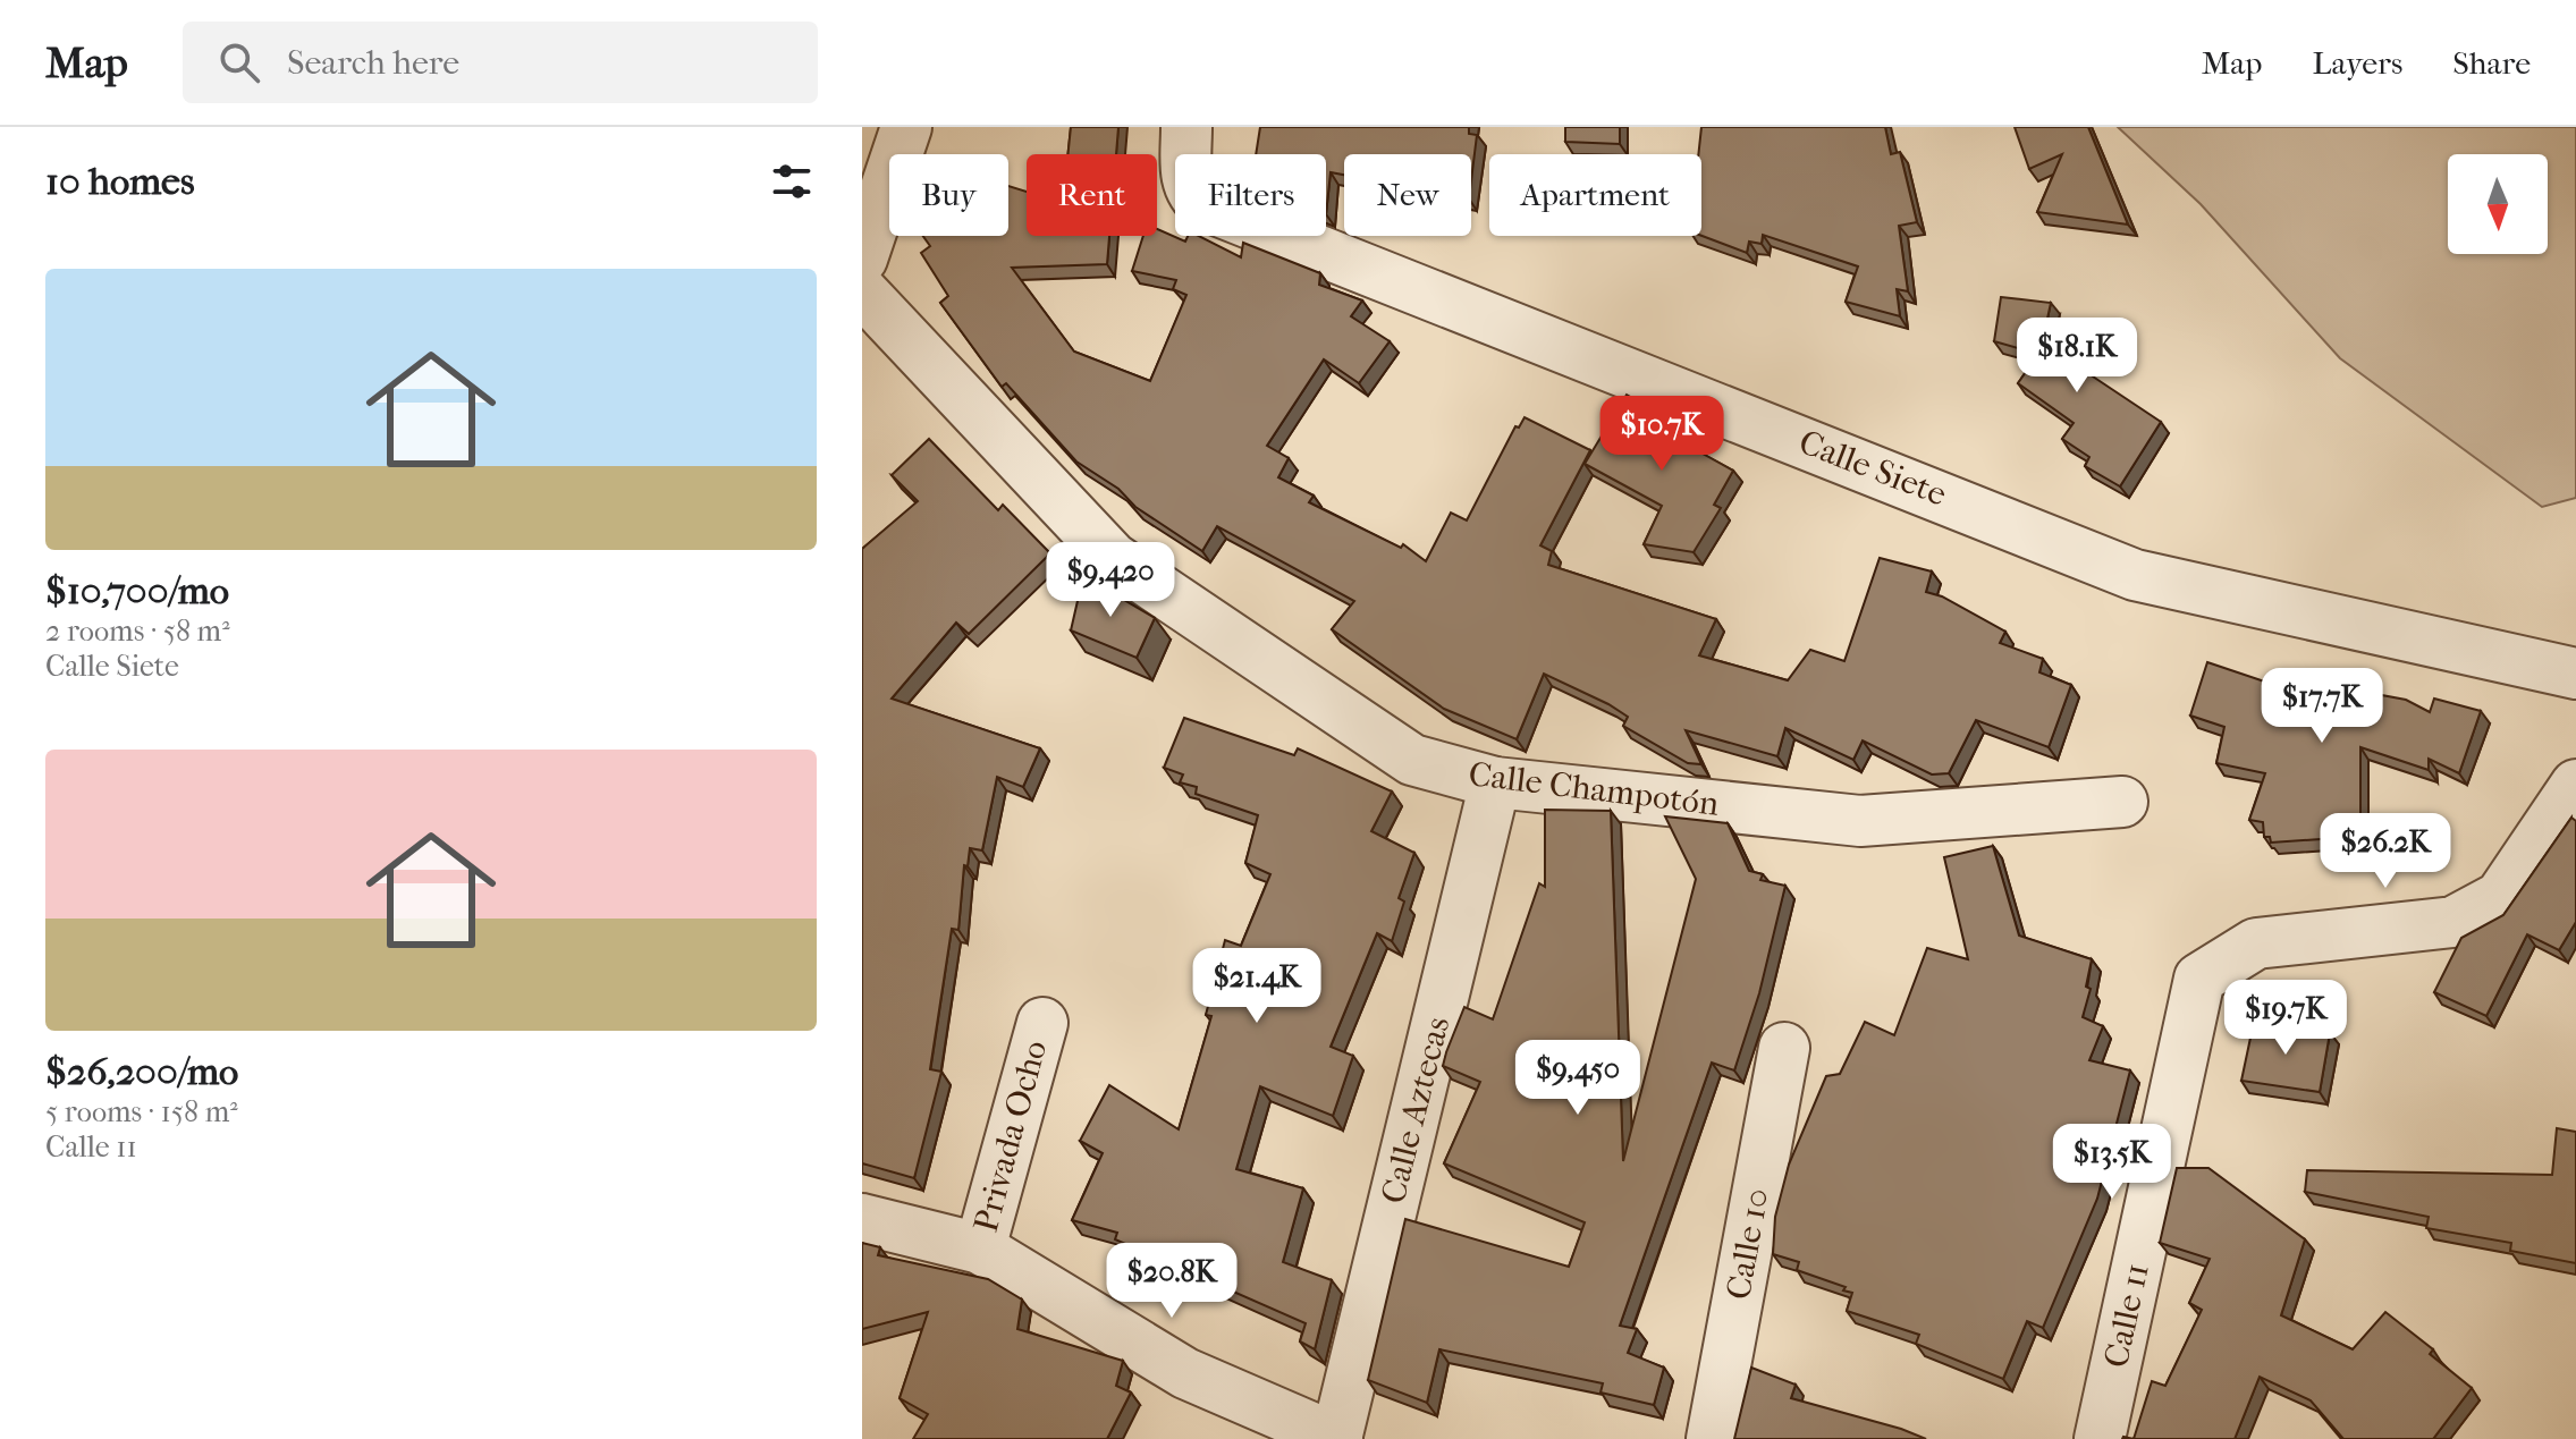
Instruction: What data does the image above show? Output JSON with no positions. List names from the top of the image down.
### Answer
{
  "streets": {
    "street": [
      "Calle Siete",
      "Calle Champotón",
      "Calle Aztecas",
      "Privada Ocho",
      "Calle 10",
      "Calle 11"
    ]
  },
  "crossings": [
    ["Calle Champotón", "Calle Aztecas"]
  ],
  "north": "bottom",
  "page": {
    "header": "Map",
    "search": "Search here",
    "nav": ["Map", "Layers", "Share"],
    "heading": "10 homes",
    "chip": [
      "Buy",
      "Rent",
      "Filters",
      "New",
      "Apartment"
    ],
    "list": [
      {
        "name": "$10,700/mo",
        "note": "2 rooms · 58 m² · Calle Siete"
      },
      {
        "name": "$26,200/mo",
        "note": "5 rooms · 158 m² · Calle 11"
      }
    ],
    "price": [
      "$18.1K",
      "$10.7K",
      "$9,420",
      "$17.7K",
      "$26.2K",
      "$21.4K",
      "$19.7K",
      "$9,450",
      "$13.5K",
      "$20.8K"
    ]
  }
}
